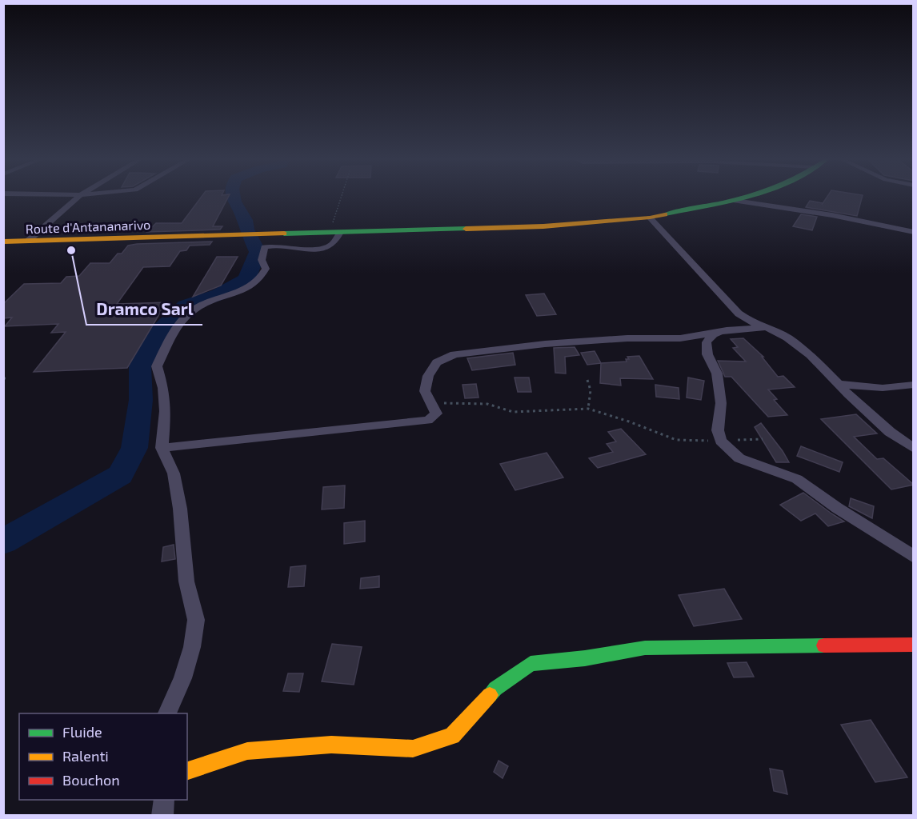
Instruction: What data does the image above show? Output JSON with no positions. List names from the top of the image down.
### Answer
{
  "streets": {
    "main road": ["Route d'Antananarivo"]
  },
  "places": ["Dramco Sarl"],
  "legend": ["Fluide", "Ralenti", "Bouchon"]
}
